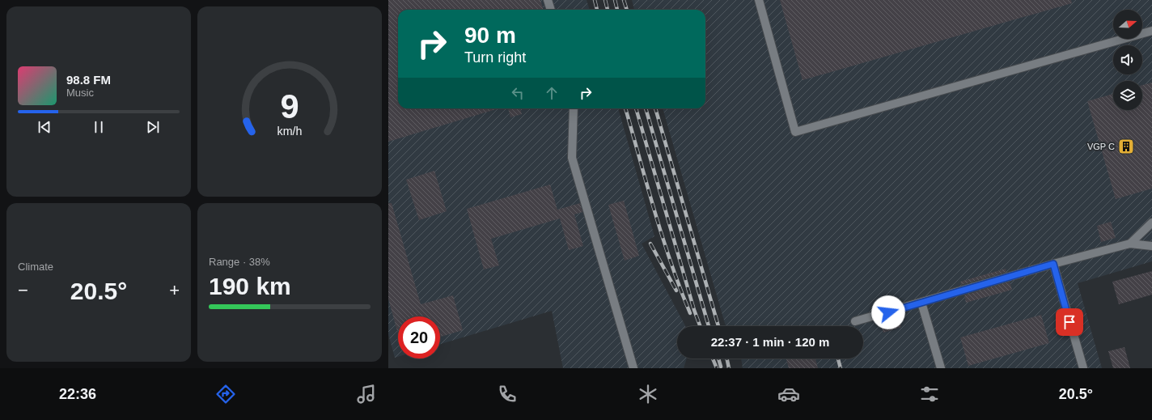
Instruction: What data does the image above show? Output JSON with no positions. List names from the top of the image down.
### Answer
{
  "places": {
    "building": ["VGP C"]
  },
  "north": "right",
  "page": {
    "turn": ["90 m", "Turn right"],
    "song": ["98.8 FM", "Music"],
    "tile": [
      "Climate",
      ["Range · 38%", "190 km"]
    ],
    "heat": ["−", "20.5°", "+"],
    "limit": "20",
    "trip": "22:37 · 1 min · 120 m",
    "tabs": ["22:36", "20.5°"],
    "gauge": ["9", "km/h"]
  }
}
